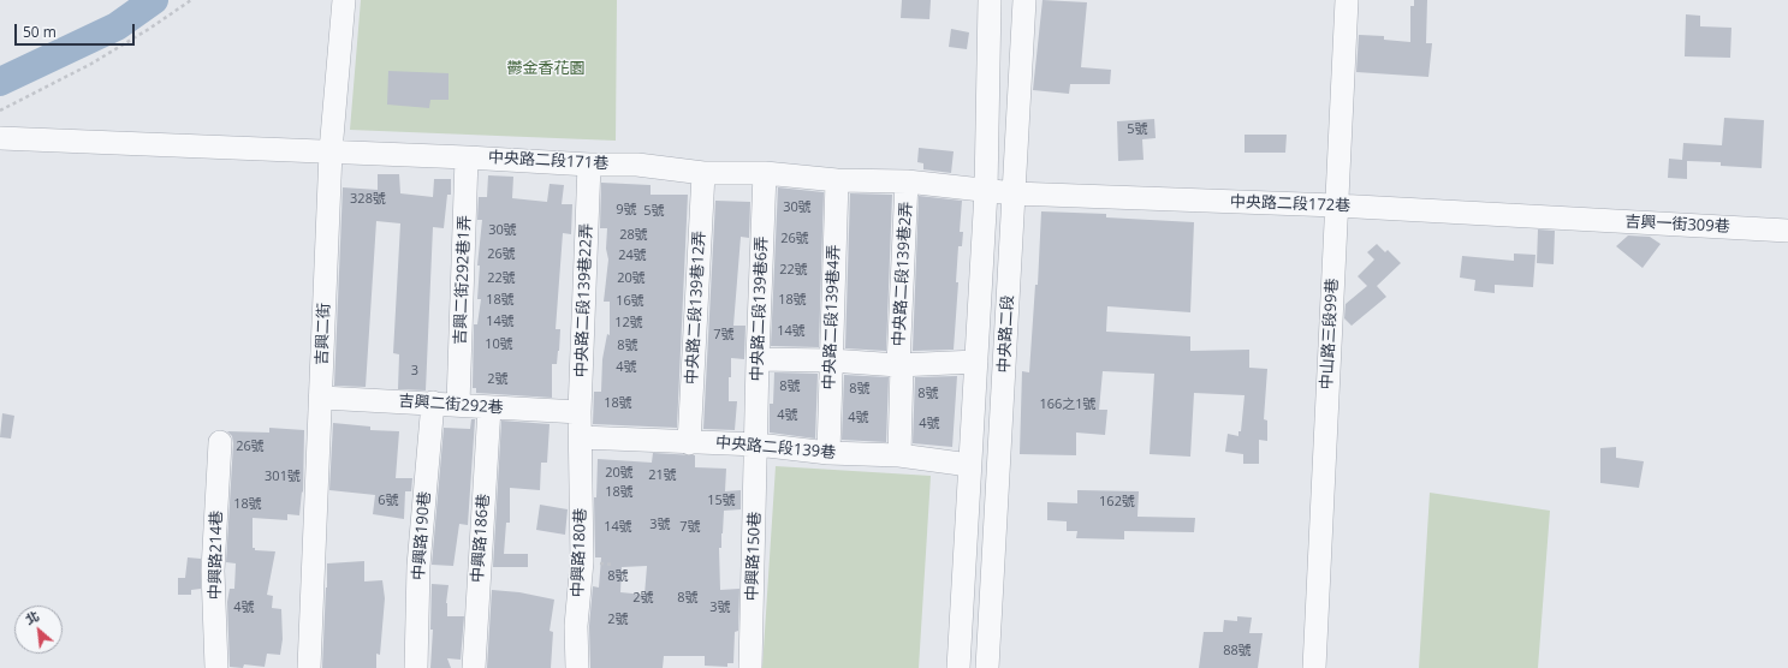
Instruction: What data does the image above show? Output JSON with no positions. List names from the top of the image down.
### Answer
{
  "streets": {
    "street": [
      "中央路二段171巷",
      "中央路二段172巷",
      "吉興一街309巷",
      "中央路二段139巷2弄",
      "吉興二街292巷1弄",
      "中央路二段139巷22弄",
      "中央路二段139巷12弄",
      "中央路二段139巷6弄",
      "中央路二段139巷4弄",
      "吉興二街",
      "中央路二段",
      "中山路三段99巷",
      "吉興二街292巷",
      "中央路二段139巷",
      "中興路190巷",
      "中興路186巷",
      "中興路180巷",
      "中興路214巷",
      "中興路150巷"
    ]
  },
  "crossings": [
    ["中央路二段171巷", "中央路二段172巷"],
    ["中央路二段171巷", "中央路二段139巷2弄"],
    ["中央路二段171巷", "吉興二街292巷1弄"],
    ["中央路二段171巷", "中央路二段139巷22弄"],
    ["中央路二段171巷", "中央路二段139巷12弄"],
    ["中央路二段171巷", "中央路二段139巷6弄"],
    ["中央路二段171巷", "中央路二段139巷4弄"],
    ["中央路二段171巷", "吉興二街"],
    ["中央路二段172巷", "吉興一街309巷"],
    ["中央路二段172巷", "中央路二段139巷2弄"],
    ["中央路二段172巷", "中央路二段"],
    ["中央路二段172巷", "中山路三段99巷"],
    ["中央路二段139巷2弄", "中央路二段139巷"],
    ["吉興二街292巷1弄", "吉興二街292巷"],
    ["中央路二段139巷22弄", "吉興二街292巷"],
    ["中央路二段139巷22弄", "中央路二段139巷"],
    ["中央路二段139巷22弄", "中興路180巷"],
    ["中央路二段139巷12弄", "中央路二段139巷"],
    ["中央路二段139巷6弄", "中央路二段139巷"],
    ["中央路二段139巷6弄", "中興路150巷"],
    ["中央路二段139巷4弄", "中央路二段139巷"],
    ["吉興二街", "吉興二街292巷"],
    ["中央路二段", "中央路二段139巷"],
    ["吉興二街292巷", "中興路190巷"],
    ["吉興二街292巷", "中興路186巷"],
    ["中央路二段139巷", "中興路180巷"],
    ["中央路二段139巷", "中興路150巷"]
  ],
  "parks": ["鬱金香花園"],
  "house_numbers": [
    "5號",
    "328號",
    "30號",
    "9號",
    "5號",
    "30號",
    "28號",
    "26號",
    "26號",
    "24號",
    "22號",
    "22號",
    "20號",
    "18號",
    "18號",
    "16號",
    "14號",
    "12號",
    "14號",
    "7號",
    "10號",
    "8號",
    "4號",
    "3",
    "2號",
    "8號",
    "8號",
    "8號",
    "18號",
    "166之1號",
    "4號",
    "4號",
    "4號",
    "26號",
    "20號",
    "21號",
    "301號",
    "18號",
    "6號",
    "15號",
    "162號",
    "18號",
    "3號",
    "14號",
    "7號",
    "8號",
    "2號",
    "8號",
    "4號",
    "3號",
    "2號",
    "88號"
  ],
  "scale_bar": "50 m",
  "north": "top left"
}
